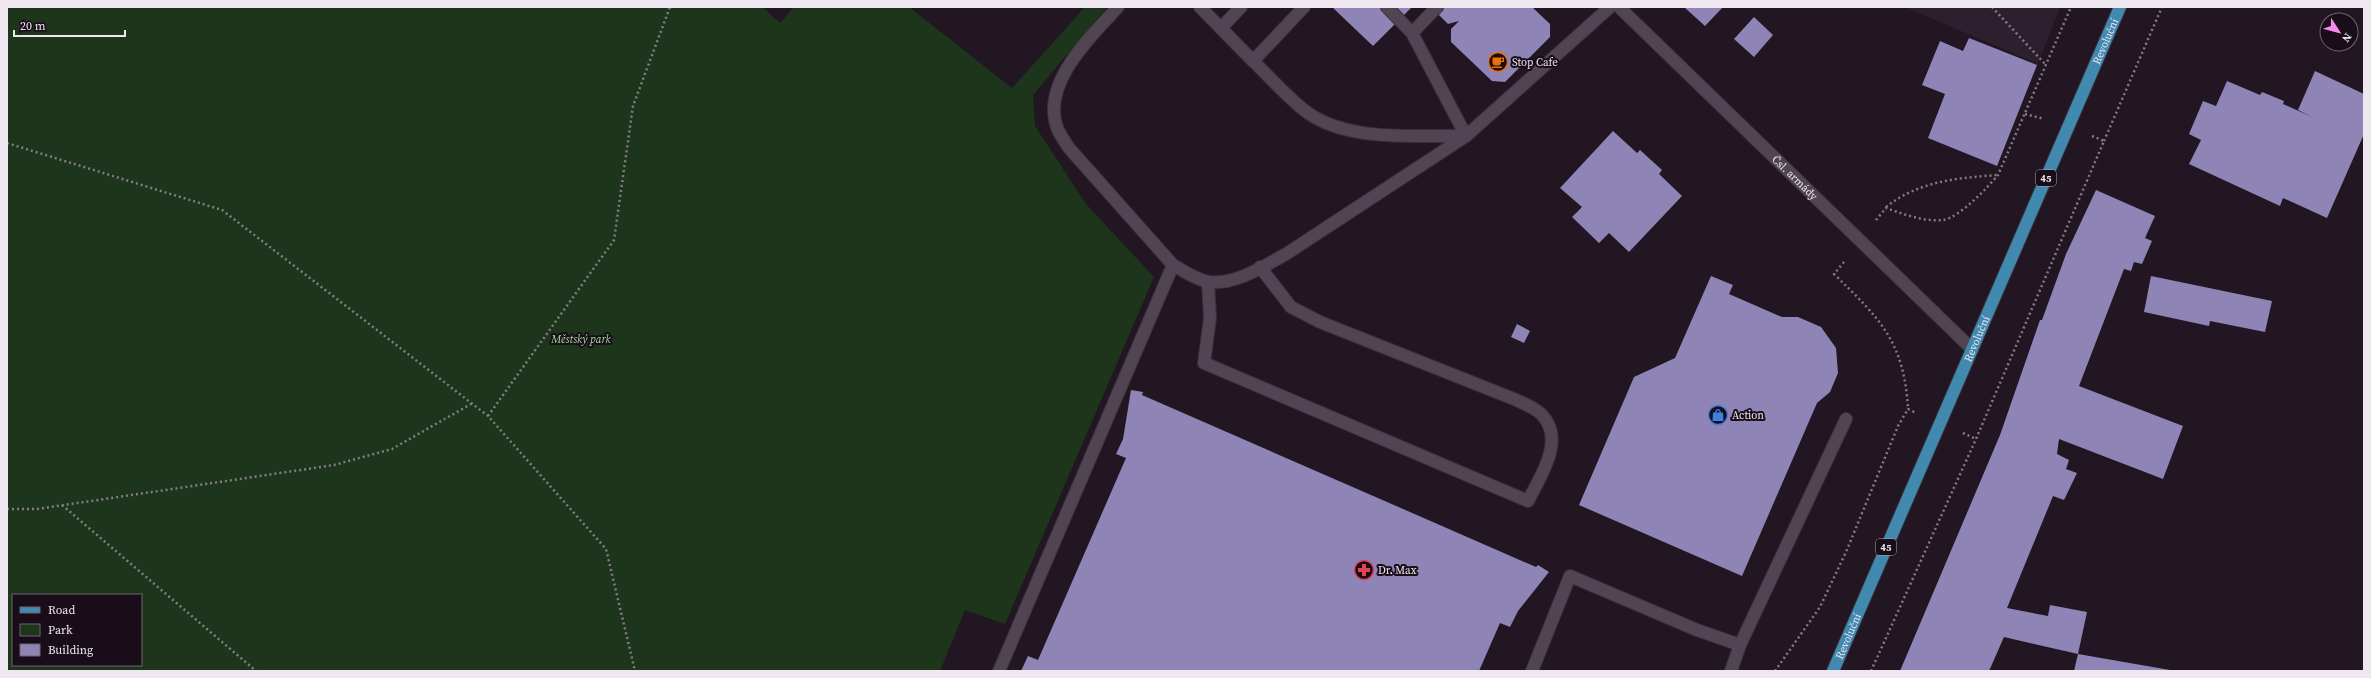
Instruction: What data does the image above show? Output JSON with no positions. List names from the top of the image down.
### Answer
{
  "streets": {
    "main road": ["Revoluční", "Čsl. armády", "45"]
  },
  "crossings": [
    ["Revoluční", "Čsl. armády"]
  ],
  "parks": ["Městský park"],
  "places": {
    "cafe": ["Stop Cafe"],
    "shop": ["Action"],
    "pharmacy": ["Dr. Max"]
  },
  "legend": ["Road", "Park", "Building"],
  "scale_bar": "20 m",
  "north": "bottom right"
}
